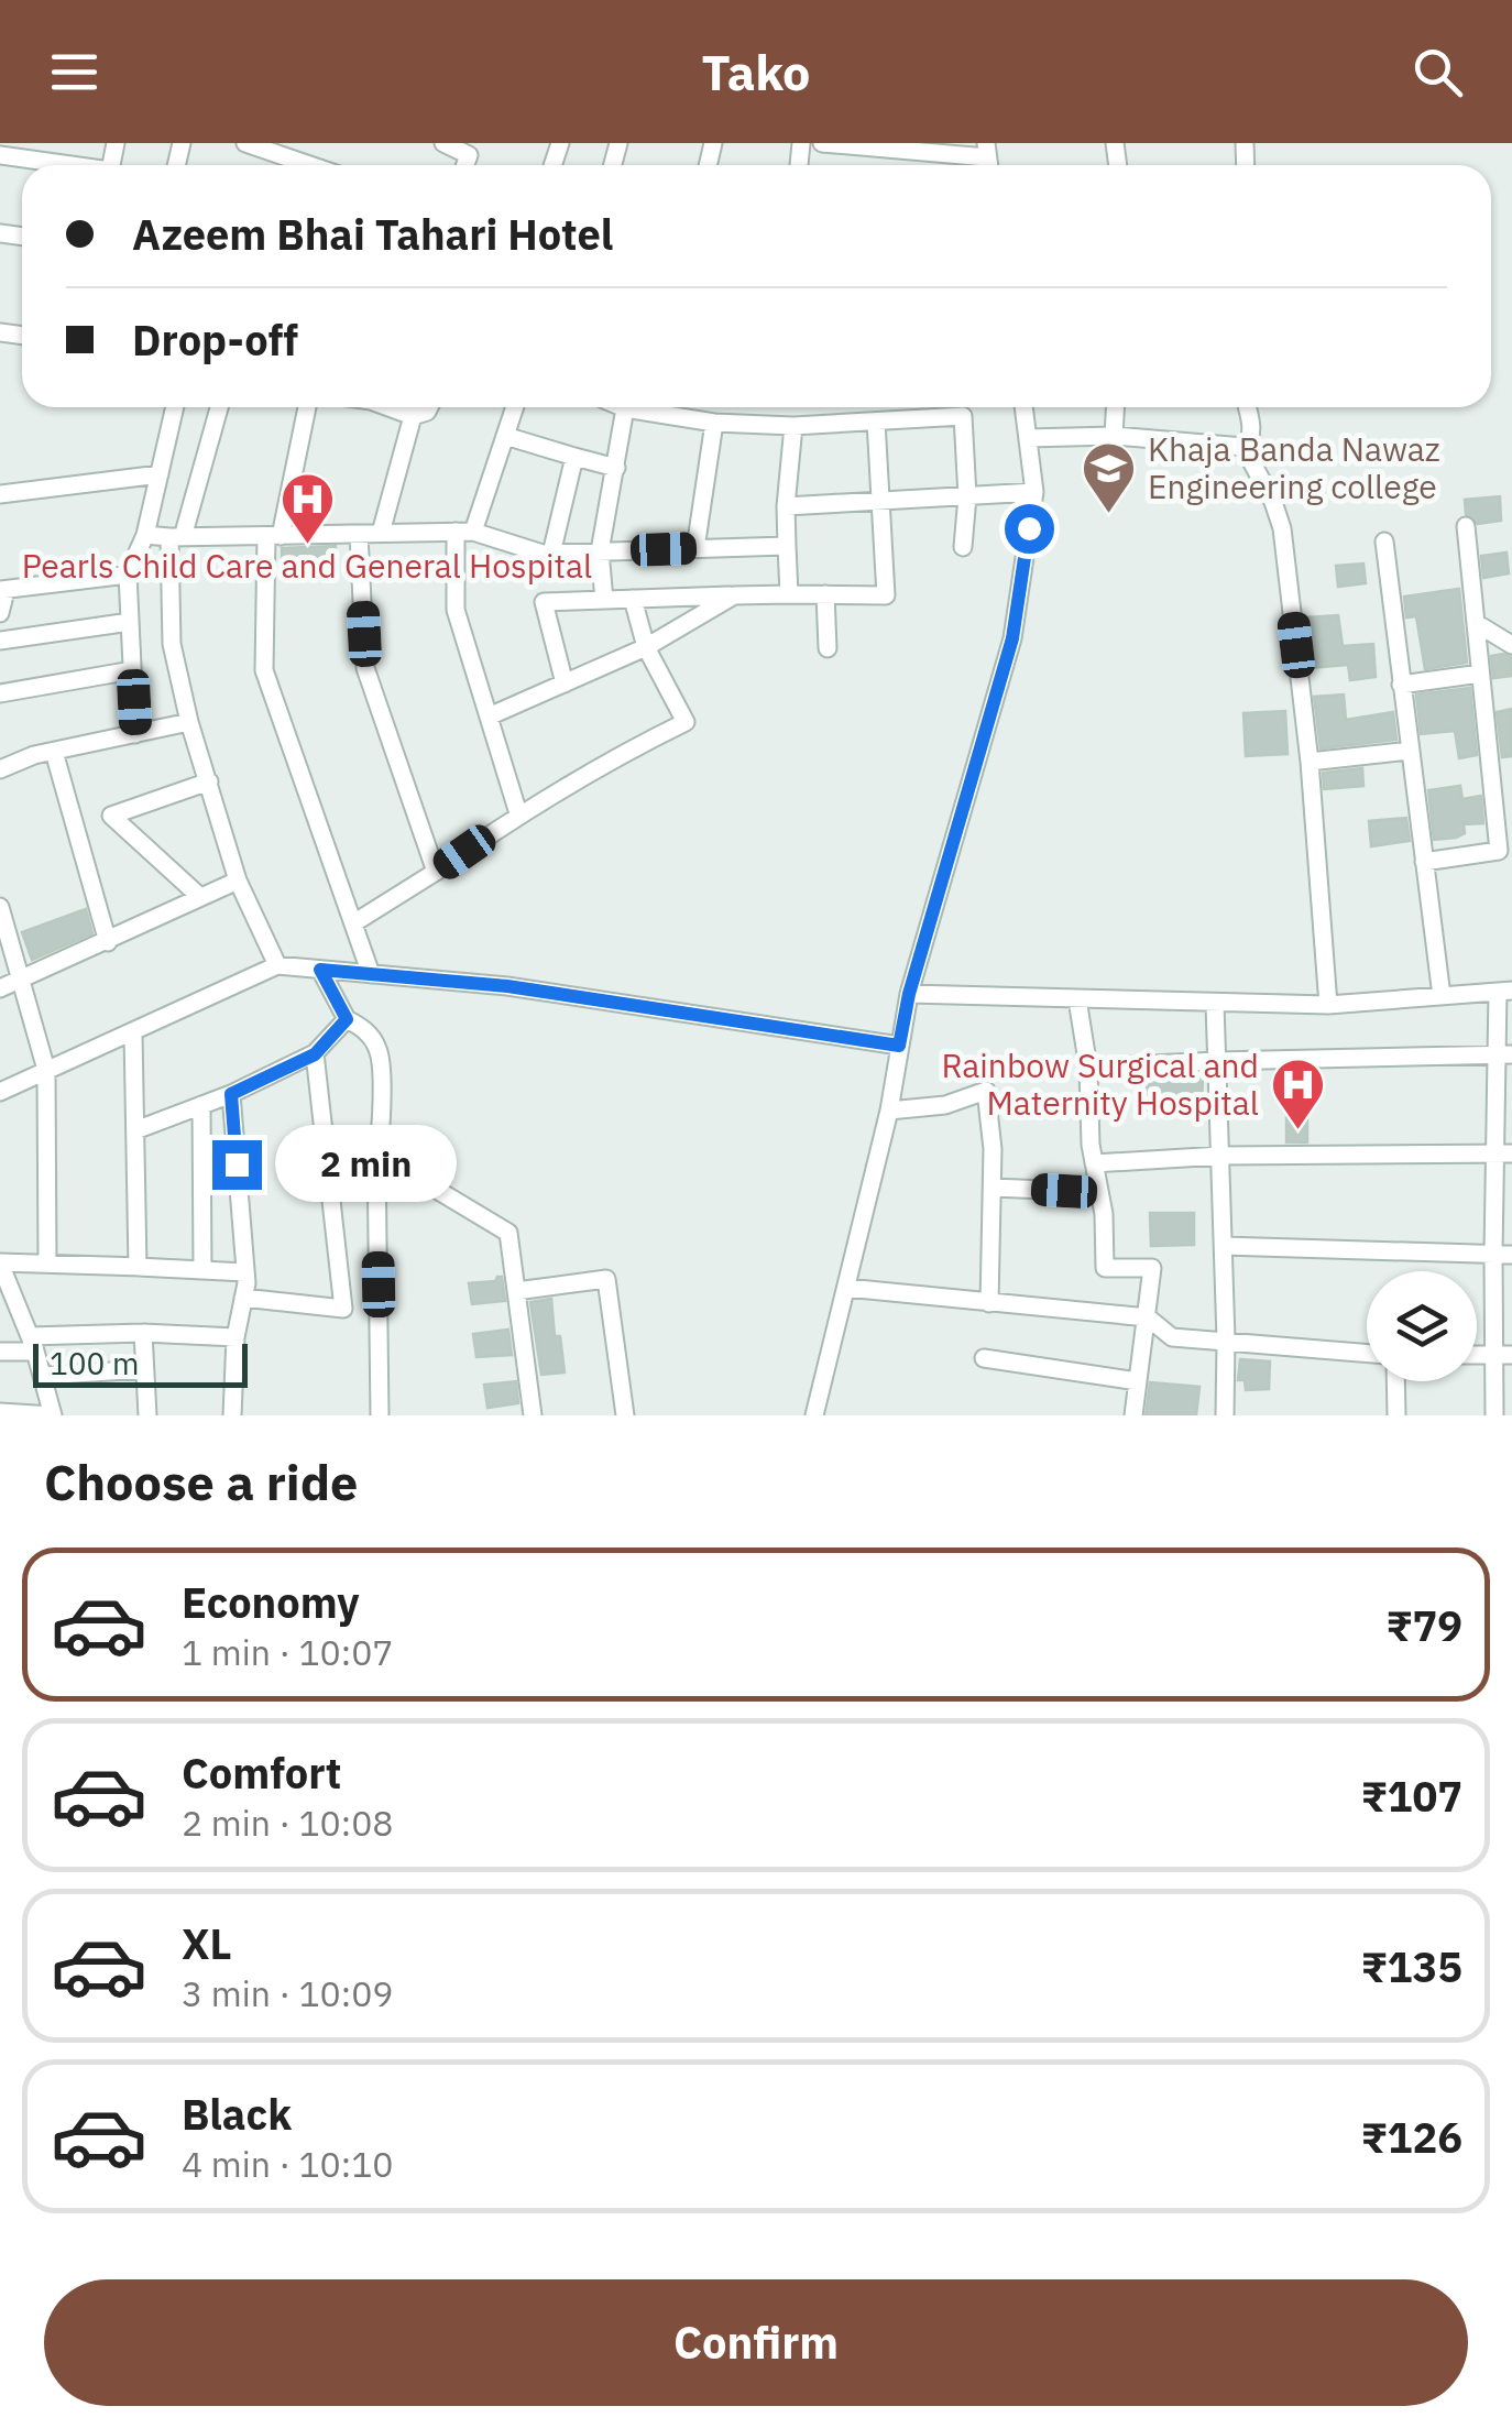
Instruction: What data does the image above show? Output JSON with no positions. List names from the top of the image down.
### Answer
{
  "places": {
    "school or university": ["Khaja Banda Nawaz Engineering college"],
    "hospital": ["Pearls Child Care and General Hospital", "Rainbow Surgical and Maternity Hospital"]
  },
  "scale_bar": "100 m",
  "page": {
    "header": "Tako",
    "banner": ["Azeem Bhai Tahari Hotel", "Drop-off"],
    "bubble": "2 min",
    "scale": "100 m",
    "heading": "Choose a ride",
    "list": [
      {
        "name": "Economy",
        "note": "1 min · 10:07",
        "value": "₹79"
      },
      {
        "name": "Comfort",
        "note": "2 min · 10:08",
        "value": "₹107"
      },
      {
        "name": "XL",
        "note": "3 min · 10:09",
        "value": "₹135"
      },
      {
        "name": "Black",
        "note": "4 min · 10:10",
        "value": "₹126"
      }
    ],
    "buttons": "Confirm"
  }
}
